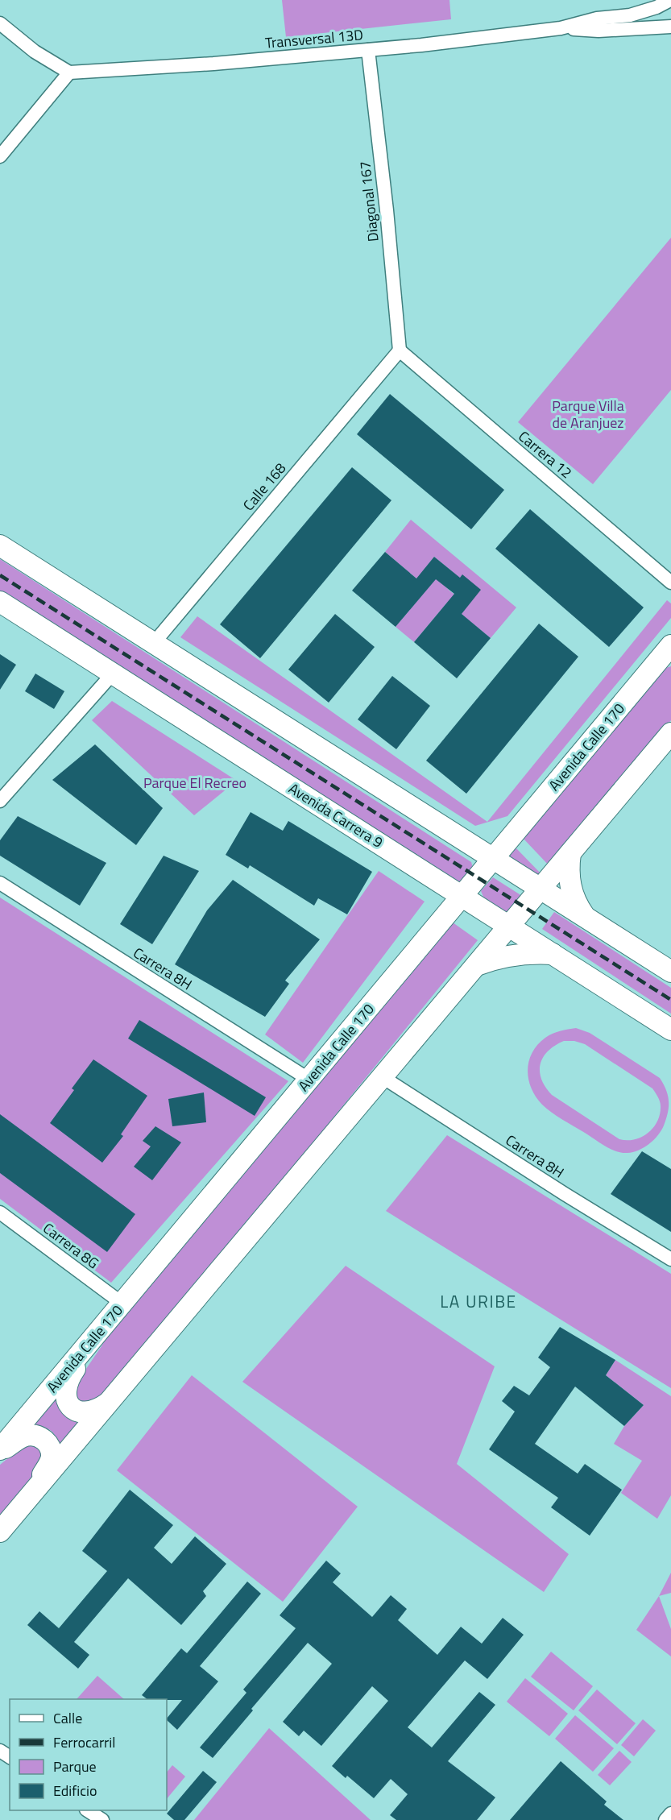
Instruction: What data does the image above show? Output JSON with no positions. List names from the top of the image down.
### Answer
{
  "streets": {
    "main road": ["Avenida Calle 170", "Avenida Carrera 9"],
    "street": [
      "Transversal 13D",
      "Diagonal 167",
      "Carrera 12",
      "Calle 168",
      "Carrera 8H",
      "Carrera 8G"
    ]
  },
  "crossings": [
    ["Transversal 13D", "Diagonal 167"],
    ["Diagonal 167", "Carrera 12"],
    ["Diagonal 167", "Calle 168"],
    ["Carrera 12", "Calle 168"],
    ["Avenida Calle 170", "Avenida Carrera 9"],
    ["Avenida Calle 170", "Carrera 8H"],
    ["Avenida Calle 170", "Carrera 8G"]
  ],
  "districts": ["LA URIBE"],
  "parks": ["Parque Villa de Aranjuez", "Parque El Recreo"],
  "legend": [
    "Calle",
    "Ferrocarril",
    "Parque",
    "Edificio"
  ]
}
